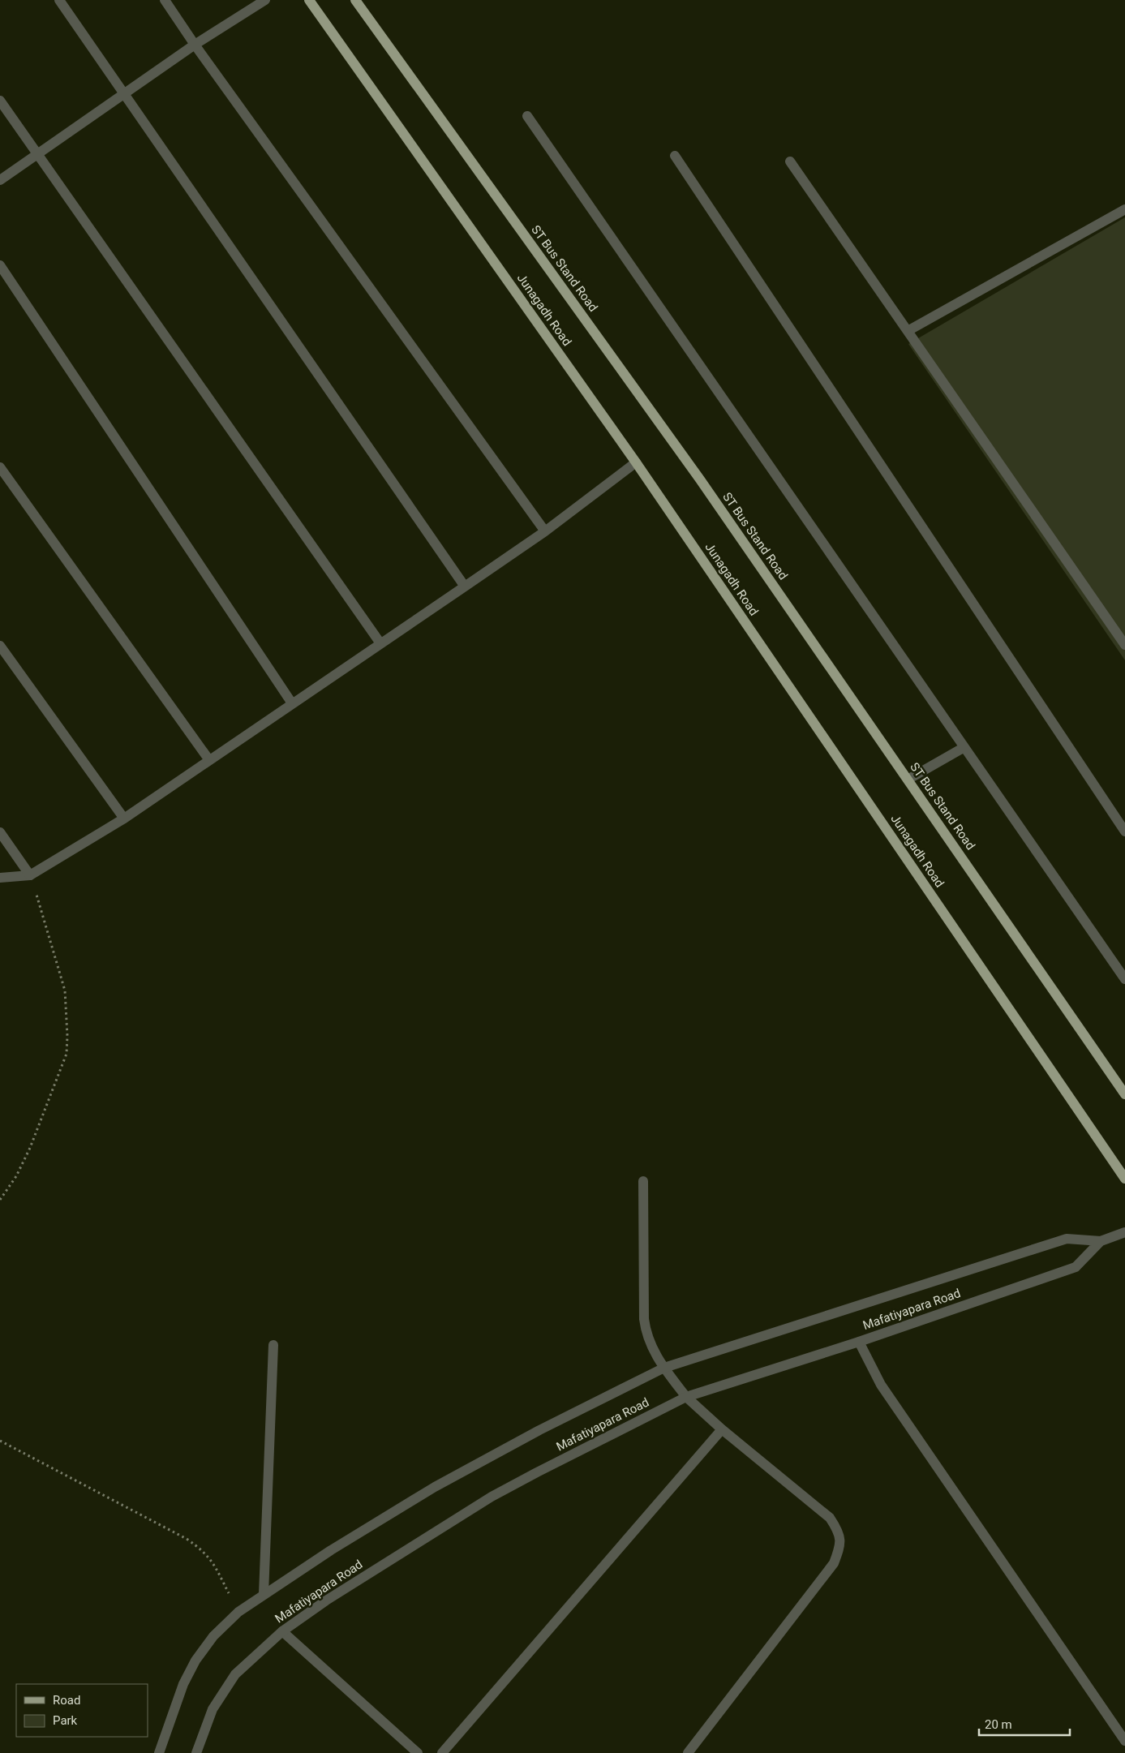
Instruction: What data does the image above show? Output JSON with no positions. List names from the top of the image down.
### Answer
{
  "streets": {
    "main road": ["ST Bus Stand Road", "Junagadh Road"],
    "street": ["Mafatiyapara Road"]
  },
  "legend": ["Road", "Park"],
  "scale_bar": "20 m"
}
